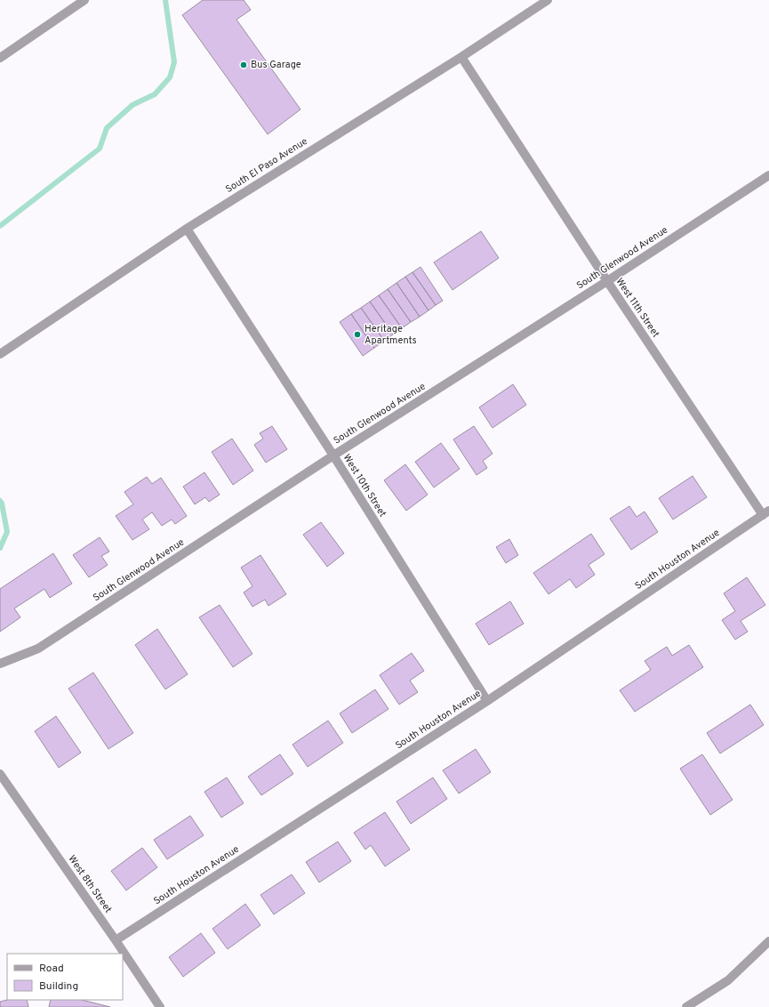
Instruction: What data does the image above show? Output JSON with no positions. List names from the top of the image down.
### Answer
{
  "streets": {
    "street": [
      "South El Paso Avenue",
      "South Glenwood Avenue",
      "West 11th Street",
      "West 10th Street",
      "South Houston Avenue",
      "West 8th Street"
    ]
  },
  "crossings": [
    ["South El Paso Avenue", "West 11th Street"],
    ["South El Paso Avenue", "West 10th Street"],
    ["South Glenwood Avenue", "West 11th Street"],
    ["South Glenwood Avenue", "West 10th Street"],
    ["West 11th Street", "South Houston Avenue"],
    ["West 10th Street", "South Houston Avenue"],
    ["South Houston Avenue", "West 8th Street"]
  ],
  "places": ["Bus Garage", "Heritage Apartments"],
  "legend": ["Road", "Building"]
}
